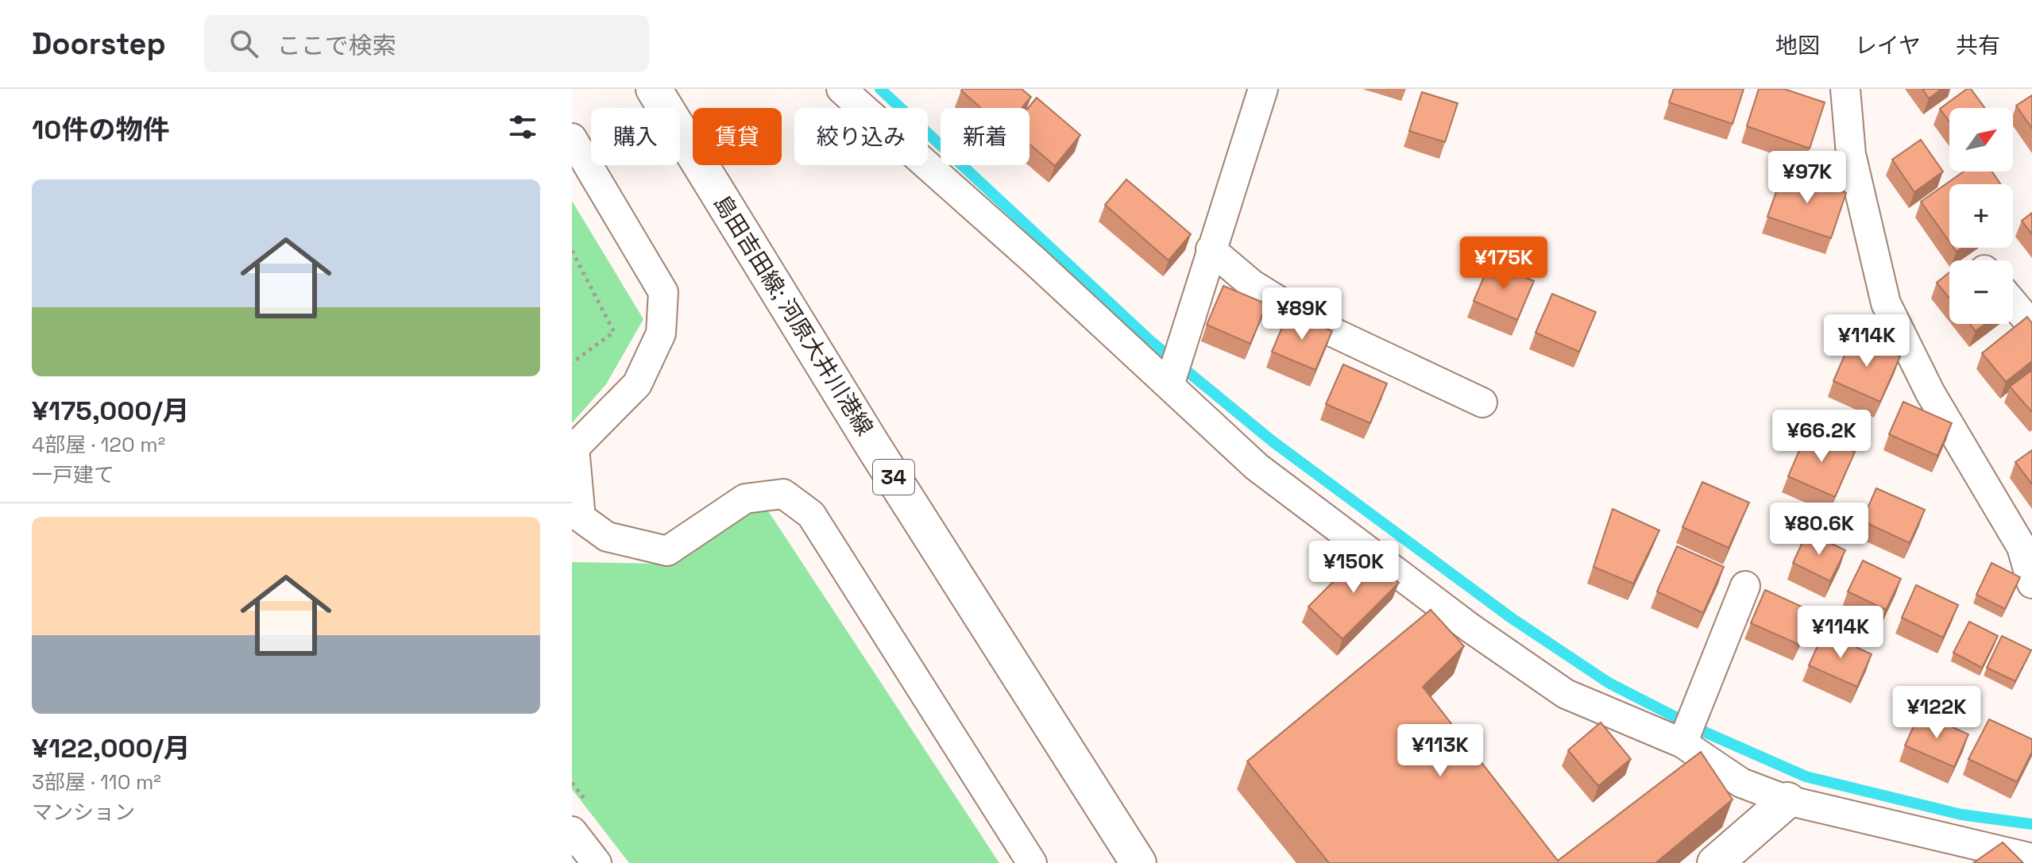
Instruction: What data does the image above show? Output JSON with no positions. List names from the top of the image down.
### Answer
{
  "streets": {
    "main road": ["島田吉田線; 河原大井川港線", "34"]
  },
  "north": "top right",
  "page": {
    "header": "Doorstep",
    "search": "ここで検索",
    "nav": ["地図", "レイヤ", "共有"],
    "heading": "10件の物件",
    "map_buttons": ["+", "−"],
    "chip": [
      "購入",
      "賃貸",
      "絞り込み",
      "新着"
    ],
    "price": [
      "¥97K",
      "¥175K",
      "¥89K",
      "¥114K",
      "¥66.2K",
      "¥80.6K",
      "¥150K",
      "¥114K",
      "¥122K",
      "¥113K"
    ],
    "list": [
      {
        "name": "¥175,000/月",
        "note": "4部屋 · 120 m² · 一戸建て"
      },
      {
        "name": "¥122,000/月",
        "note": "3部屋 · 110 m² · マンション"
      }
    ]
  }
}
